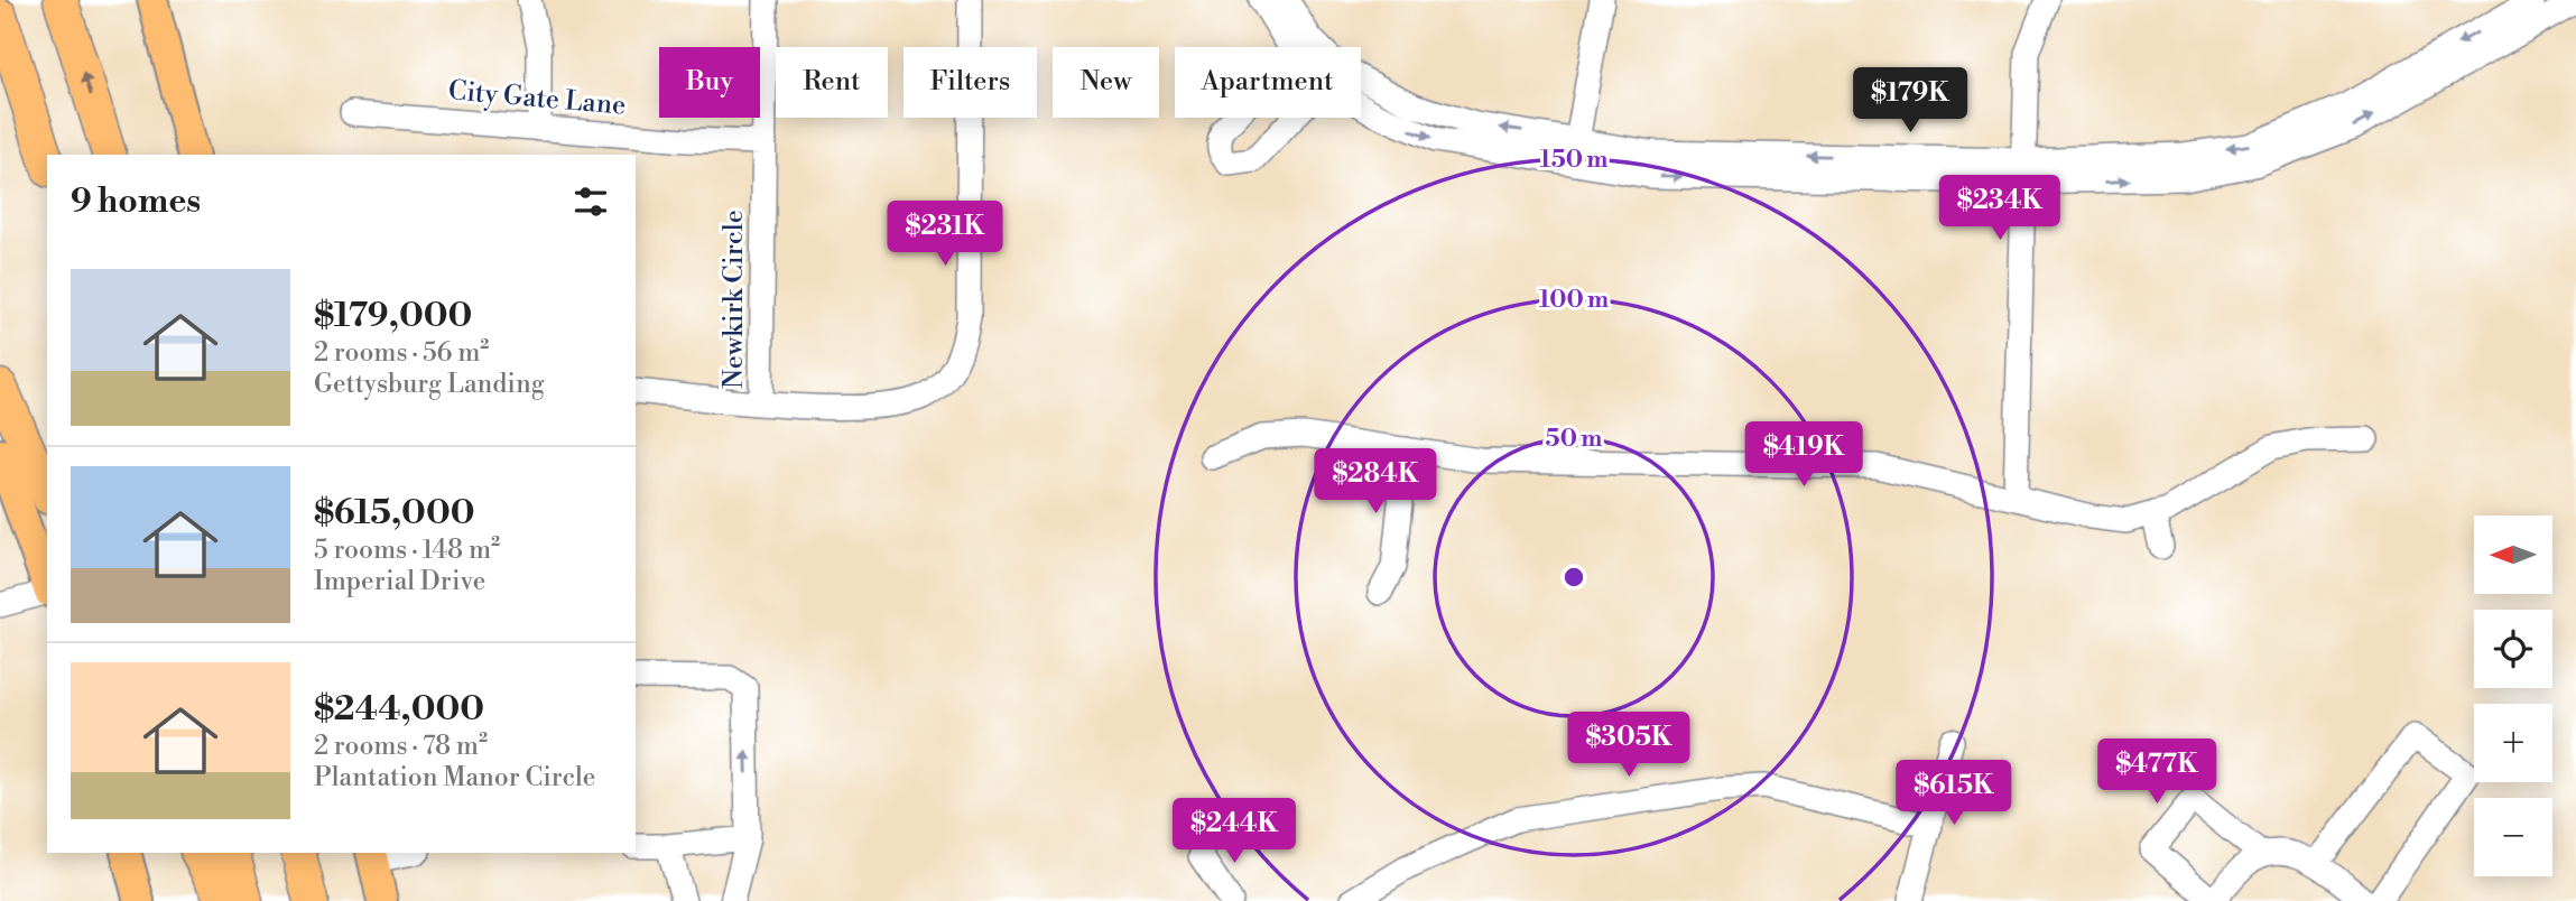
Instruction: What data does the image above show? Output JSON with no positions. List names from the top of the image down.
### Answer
{
  "streets": {
    "street": ["City Gate Lane", "Newkirk Circle"]
  },
  "crossings": [
    ["City Gate Lane", "Newkirk Circle"]
  ],
  "north": "left",
  "page": {
    "chip": [
      "Buy",
      "Rent",
      "Filters",
      "New",
      "Apartment"
    ],
    "price": [
      "$179K",
      "$234K",
      "$231K",
      "$419K",
      "$284K",
      "$305K",
      "$477K",
      "$615K",
      "$244K"
    ],
    "heading": "9 homes",
    "list": [
      {
        "name": "$179,000",
        "note": "2 rooms · 56 m² · Gettysburg Landing"
      },
      {
        "name": "$615,000",
        "note": "5 rooms · 148 m² · Imperial Drive"
      },
      {
        "name": "$244,000",
        "note": "2 rooms · 78 m² · Plantation Manor Circle"
      }
    ],
    "map_buttons": ["+", "−"]
  },
  "rings": ["150 m", "100 m", "50 m"]
}
